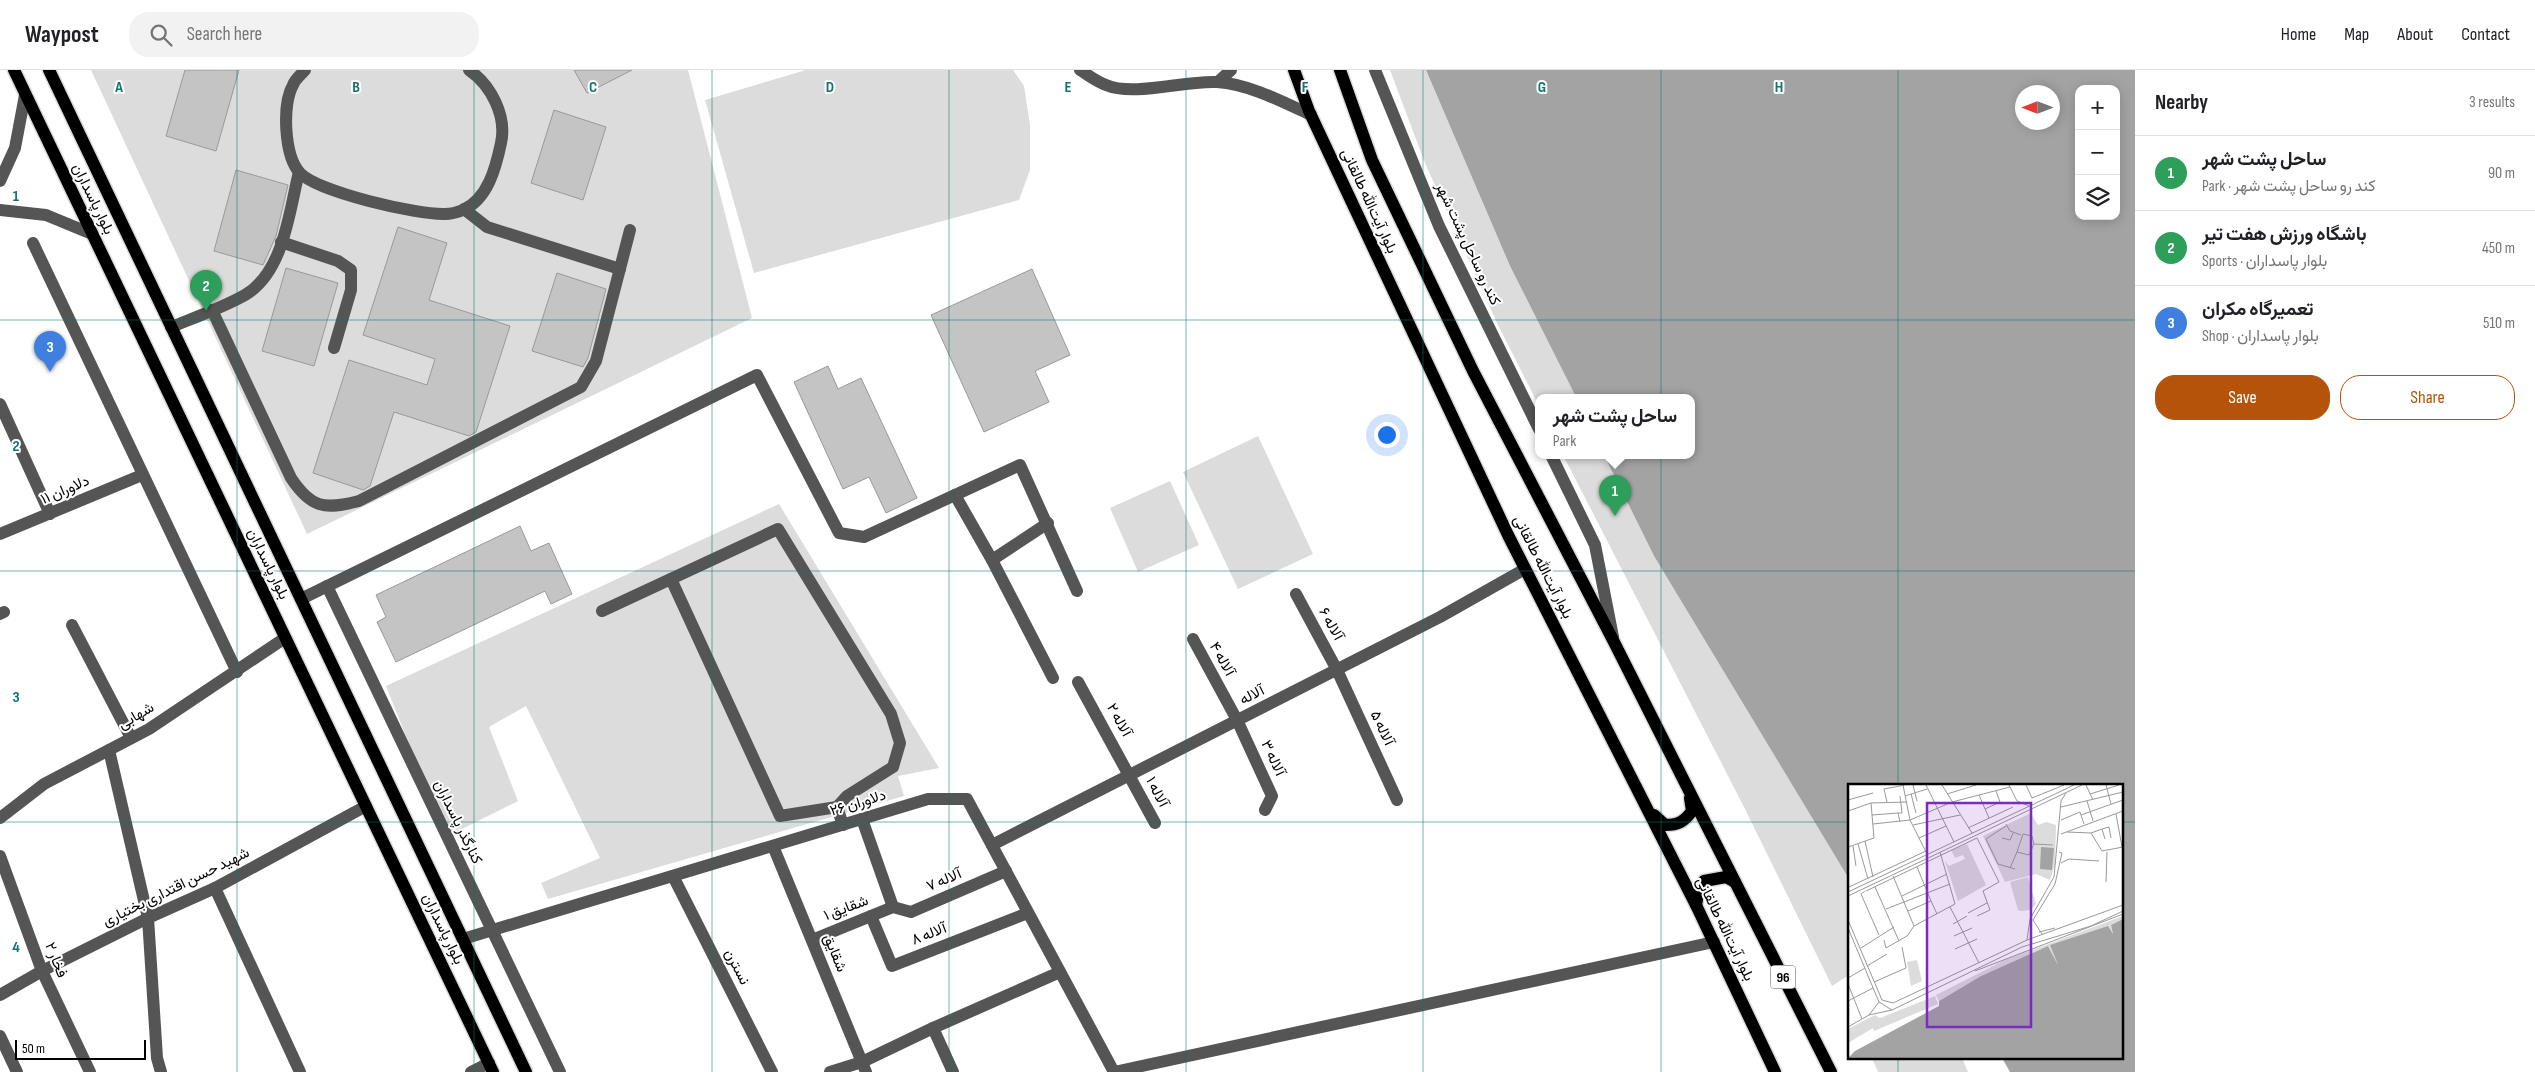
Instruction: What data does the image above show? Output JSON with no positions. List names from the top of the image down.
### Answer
{
  "streets": {
    "main road": ["بلوار پاسداران", "بلوار آیت‌الله طالقانی", "96"],
    "street": [
      "کند رو ساحل پشت شهر",
      "دلاوران ۱۱",
      "آلاله ۶",
      "آلاله ۴",
      "آلاله",
      "شهابی",
      "آلاله ۲",
      "آلاله ۵",
      "آلاله ۳",
      "آلاله ۱",
      "دلاوران ۲۶",
      "کنارگذر پاسداران",
      "آلاله ۷",
      "شهید حسن اقتداری بختیاری",
      "شقایق ۱",
      "آلاله ۸",
      "شقایق",
      "فخار ۲",
      "نسترن"
    ]
  },
  "crossings": [
    ["بلوار پاسداران", "شهابی"],
    ["بلوار پاسداران", "دلاوران ۲۶"],
    ["بلوار پاسداران", "شهید حسن اقتداری بختیاری"],
    ["بلوار آیت‌الله طالقانی", "آلاله"],
    ["آلاله ۶", "آلاله"],
    ["آلاله ۶", "آلاله ۵"],
    ["آلاله ۴", "آلاله"],
    ["آلاله ۴", "آلاله ۳"],
    ["آلاله", "آلاله ۲"],
    ["آلاله", "آلاله ۵"],
    ["آلاله", "آلاله ۳"],
    ["آلاله", "آلاله ۱"],
    ["آلاله", "دلاوران ۲۶"],
    ["آلاله ۲", "آلاله ۱"],
    ["دلاوران ۲۶", "کنارگذر پاسداران"],
    ["دلاوران ۲۶", "آلاله ۷"],
    ["دلاوران ۲۶", "آلاله ۸"],
    ["دلاوران ۲۶", "شقایق"],
    ["دلاوران ۲۶", "نسترن"],
    ["آلاله ۷", "شقایق ۱"],
    ["شهید حسن اقتداری بختیاری", "فخار ۲"],
    ["شقایق ۱", "آلاله ۸"],
    ["شقایق ۱", "شقایق"]
  ],
  "scale_bar": "50 m",
  "north": "left",
  "page": {
    "header": "Waypost",
    "search": "Search here",
    "nav": [
      "Home",
      "Map",
      "About",
      "Contact"
    ],
    "heading": ["Nearby", "3 results"],
    "map_buttons": ["+", "−"],
    "list": [
      {
        "mark": "1",
        "name": "ساحل پشت شهر",
        "note": "Park · کند رو ساحل پشت شهر",
        "value": "90 m"
      },
      {
        "mark": "2",
        "name": "باشگاه ورزش هفت تیر",
        "note": "Sports · بلوار پاسداران",
        "value": "450 m"
      },
      {
        "mark": "3",
        "name": "تعمیرگاه مکران",
        "note": "Shop · بلوار پاسداران",
        "value": "510 m"
      }
    ],
    "pins": ["2", "3", "1"],
    "buttons": ["Save", "Share"],
    "popup": ["ساحل پشت شهر", "Park"],
    "scale": "50 m"
  },
  "grid": {
    "columns": [
      "A",
      "B",
      "C",
      "D",
      "E",
      "F",
      "G",
      "H"
    ],
    "rows": [
      "1",
      "2",
      "3",
      "4"
    ]
  }
}
